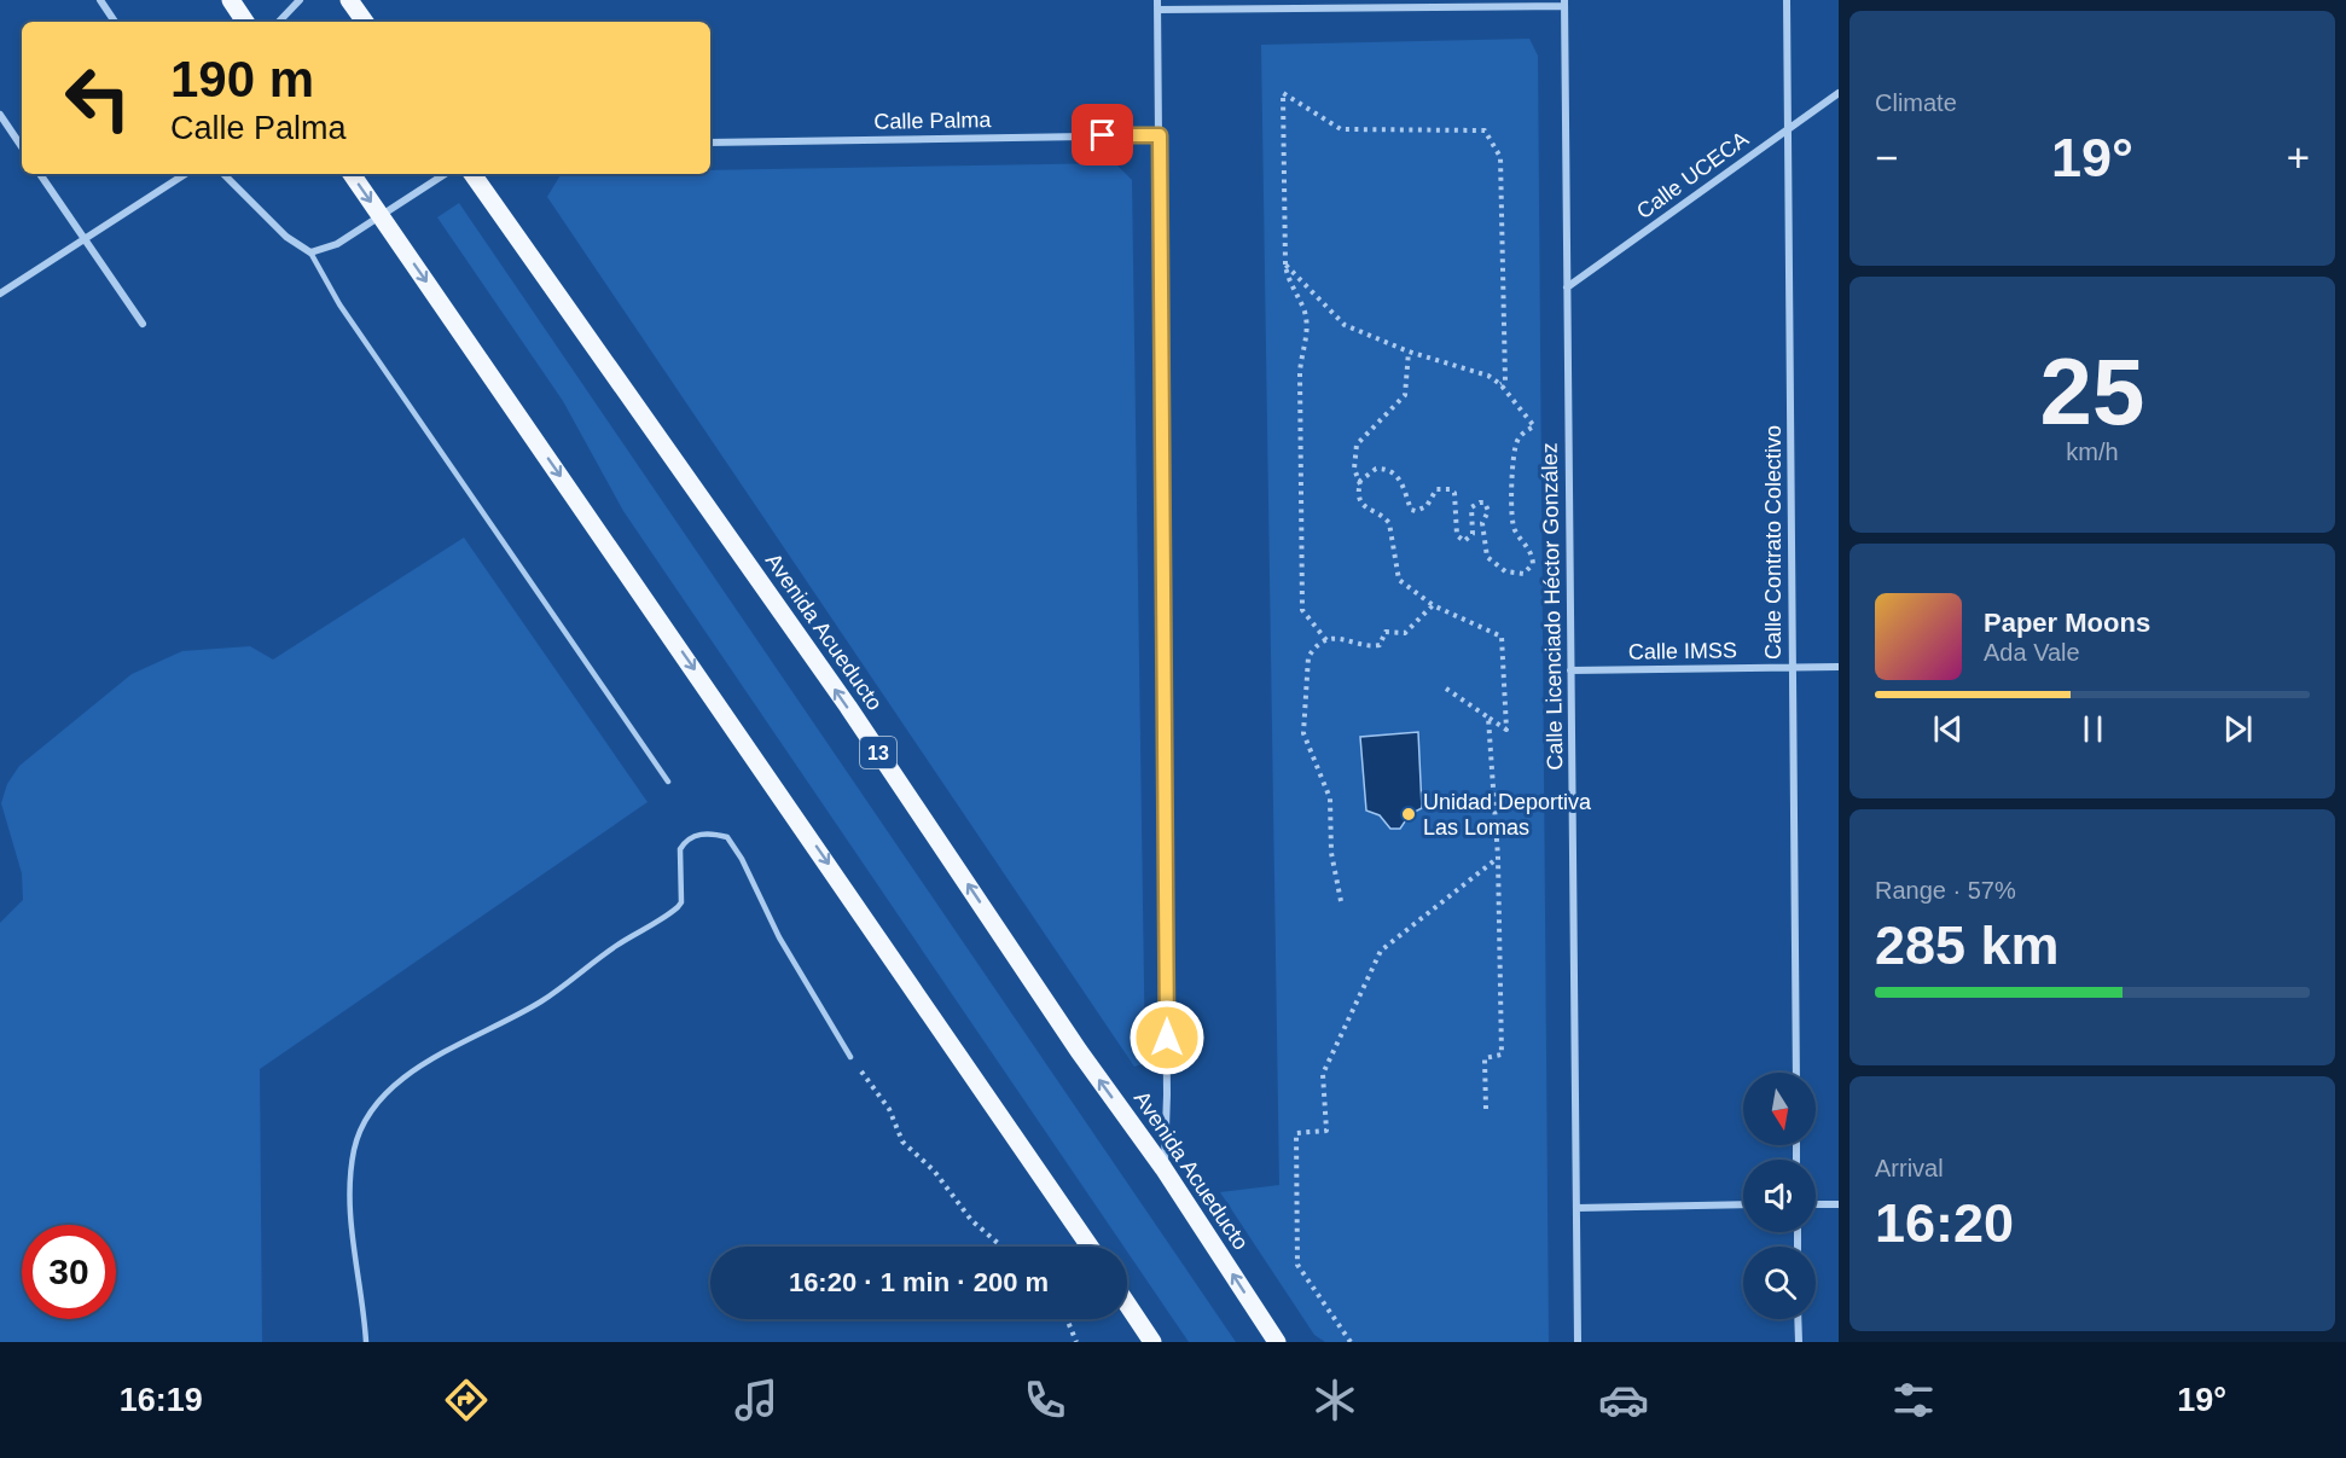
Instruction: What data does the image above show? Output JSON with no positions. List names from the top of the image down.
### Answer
{
  "streets": {
    "main road": ["Avenida Acueducto", "13"],
    "street": [
      "Calle Palma",
      "Calle UCECA",
      "Calle Contrato Colectivo",
      "Calle Licenciado Héctor González",
      "Calle IMSS"
    ]
  },
  "crossings": [
    ["Calle UCECA", "Calle Contrato Colectivo"],
    ["Calle UCECA", "Calle Licenciado Héctor González"],
    ["Calle Contrato Colectivo", "Calle IMSS"],
    ["Calle Licenciado Héctor González", "Calle IMSS"]
  ],
  "places": ["Unidad Deportiva Las Lomas"],
  "north": "bottom",
  "page": {
    "tile": [
      "Climate",
      ["25", "km/h"],
      ["Range · 57%", "285 km"],
      ["Arrival", "16:20"]
    ],
    "turn": ["190 m", "Calle Palma"],
    "heat": ["−", "19°", "+"],
    "song": ["Paper Moons", "Ada Vale"],
    "limit": "30",
    "trip": "16:20 · 1 min · 200 m",
    "tabs": ["16:19", "19°"]
  }
}
